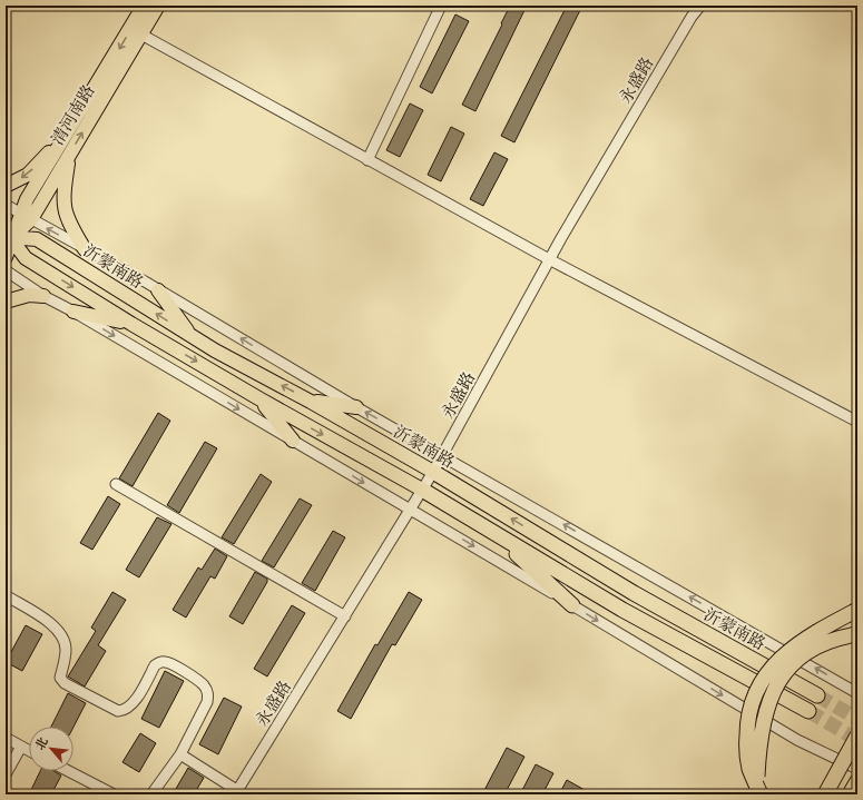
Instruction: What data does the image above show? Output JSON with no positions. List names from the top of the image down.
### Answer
{
  "streets": {
    "highway": ["沂蒙南路"],
    "main road": ["清河南路"],
    "street": ["永盛路"]
  },
  "crossings": [
    ["永盛路", "沂蒙南路"],
    ["清河南路", "沂蒙南路"]
  ],
  "north": "top left"
}
